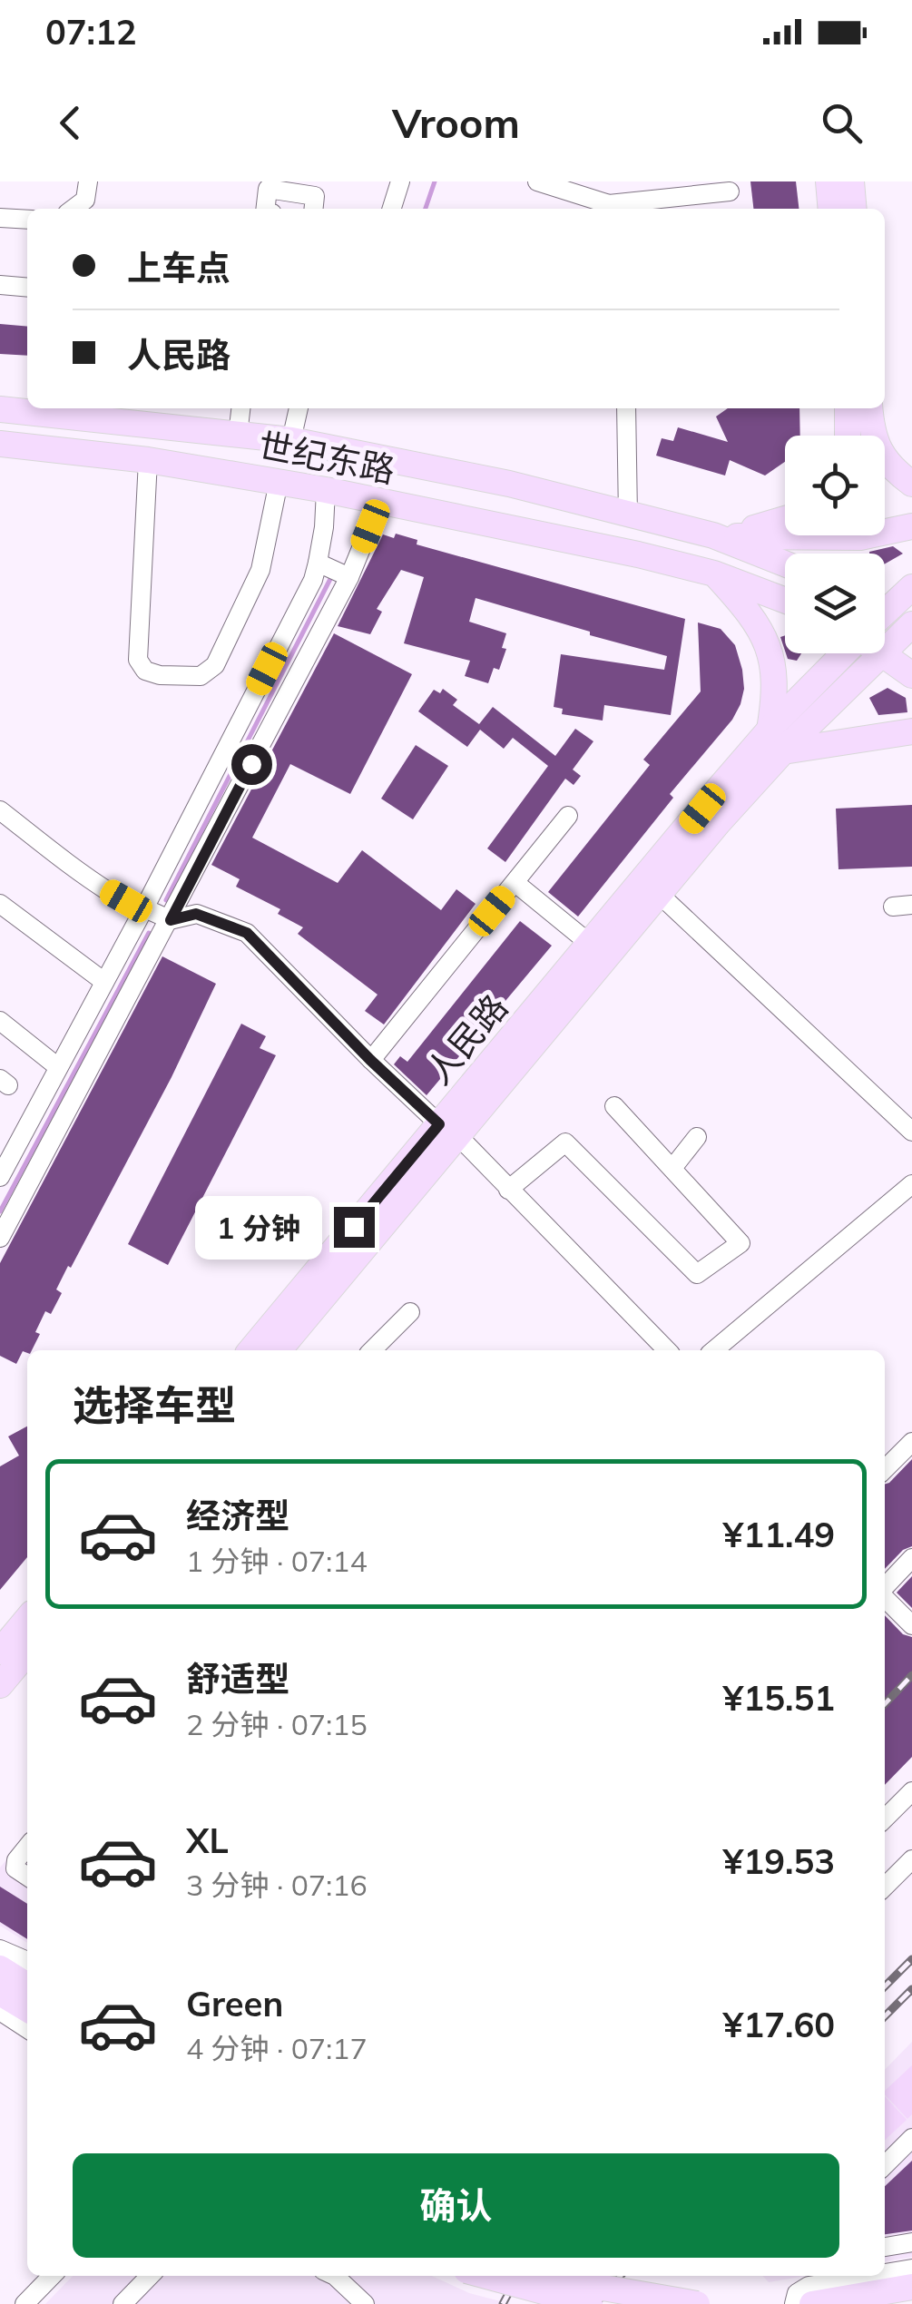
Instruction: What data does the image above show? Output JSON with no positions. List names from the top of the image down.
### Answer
{
  "streets": {
    "main road": ["世纪东路", "人民路"]
  },
  "page": {
    "status": "07:12",
    "header": "Vroom",
    "banner": ["上车点", "人民路"],
    "bubble": "1 分钟",
    "heading": "选择车型",
    "list": [
      {
        "name": "经济型",
        "note": "1 分钟 · 07:14",
        "value": "¥11.49"
      },
      {
        "name": "舒适型",
        "note": "2 分钟 · 07:15",
        "value": "¥15.51"
      },
      {
        "name": "XL",
        "note": "3 分钟 · 07:16",
        "value": "¥19.53"
      },
      {
        "name": "Green",
        "note": "4 分钟 · 07:17",
        "value": "¥17.60"
      }
    ],
    "buttons": "确认"
  }
}
